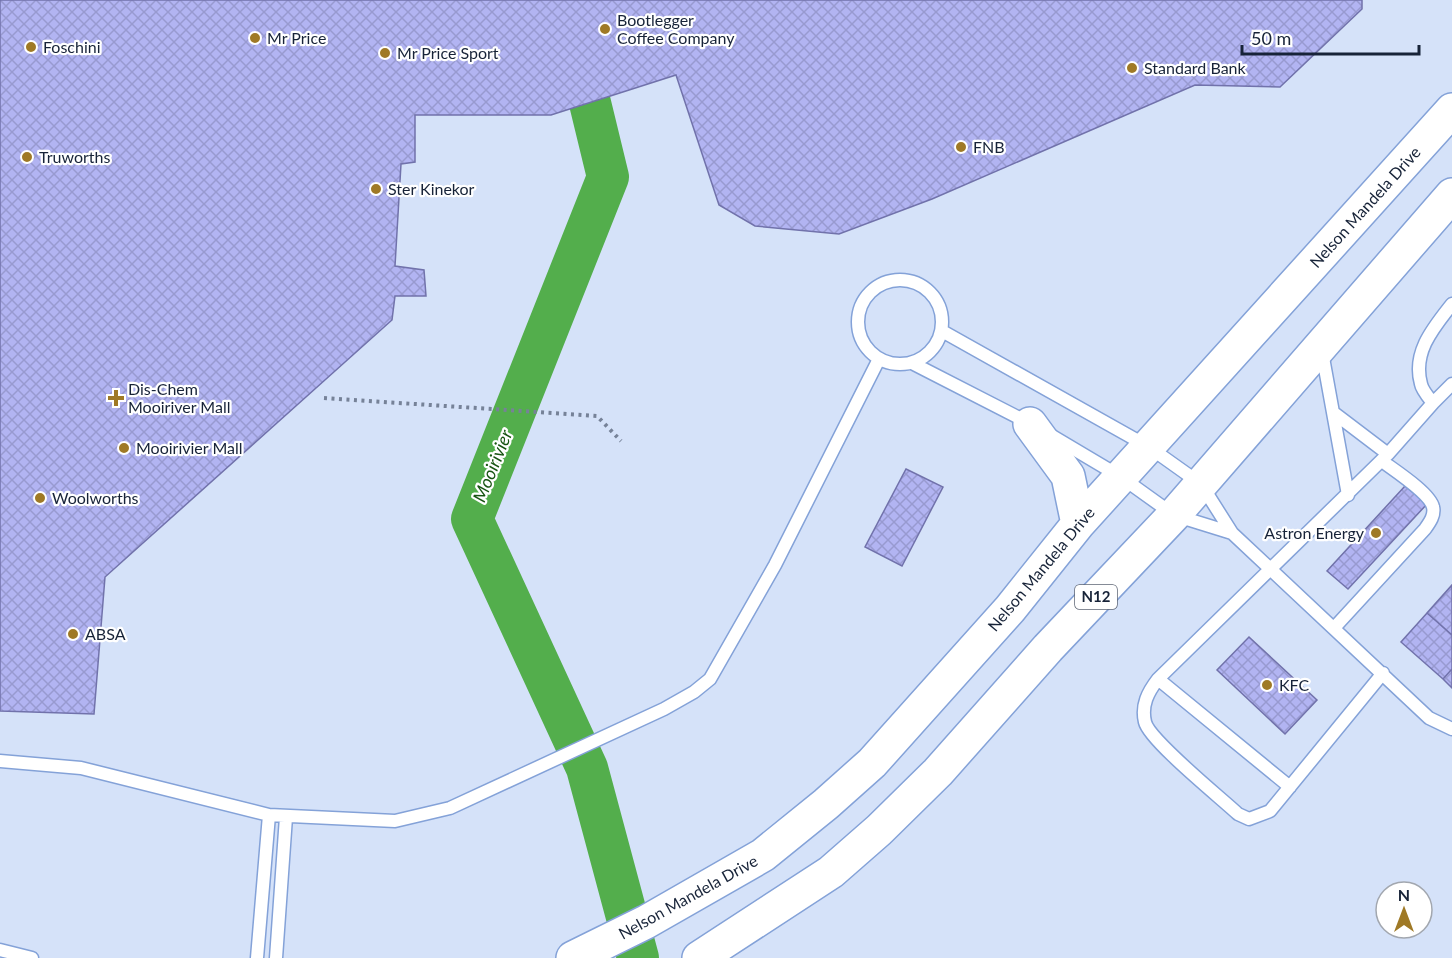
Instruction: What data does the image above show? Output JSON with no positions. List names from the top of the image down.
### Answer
{
  "streets": {
    "highway": ["Nelson Mandela Drive", "N12"]
  },
  "water": ["Mooirivier"],
  "places": {
    "other": [
      "Bootlegger Coffee Company",
      "Mr Price",
      "Foschini",
      "Mr Price Sport",
      "Standard Bank",
      "FNB",
      "Truworths",
      "Ster Kinekor",
      "Mooirivier Mall",
      "Woolworths",
      "Astron Energy",
      "ABSA",
      "KFC"
    ],
    "health": ["Dis-Chem Mooiriver Mall"]
  },
  "scale_bar": "50 m",
  "north": "top"
}
